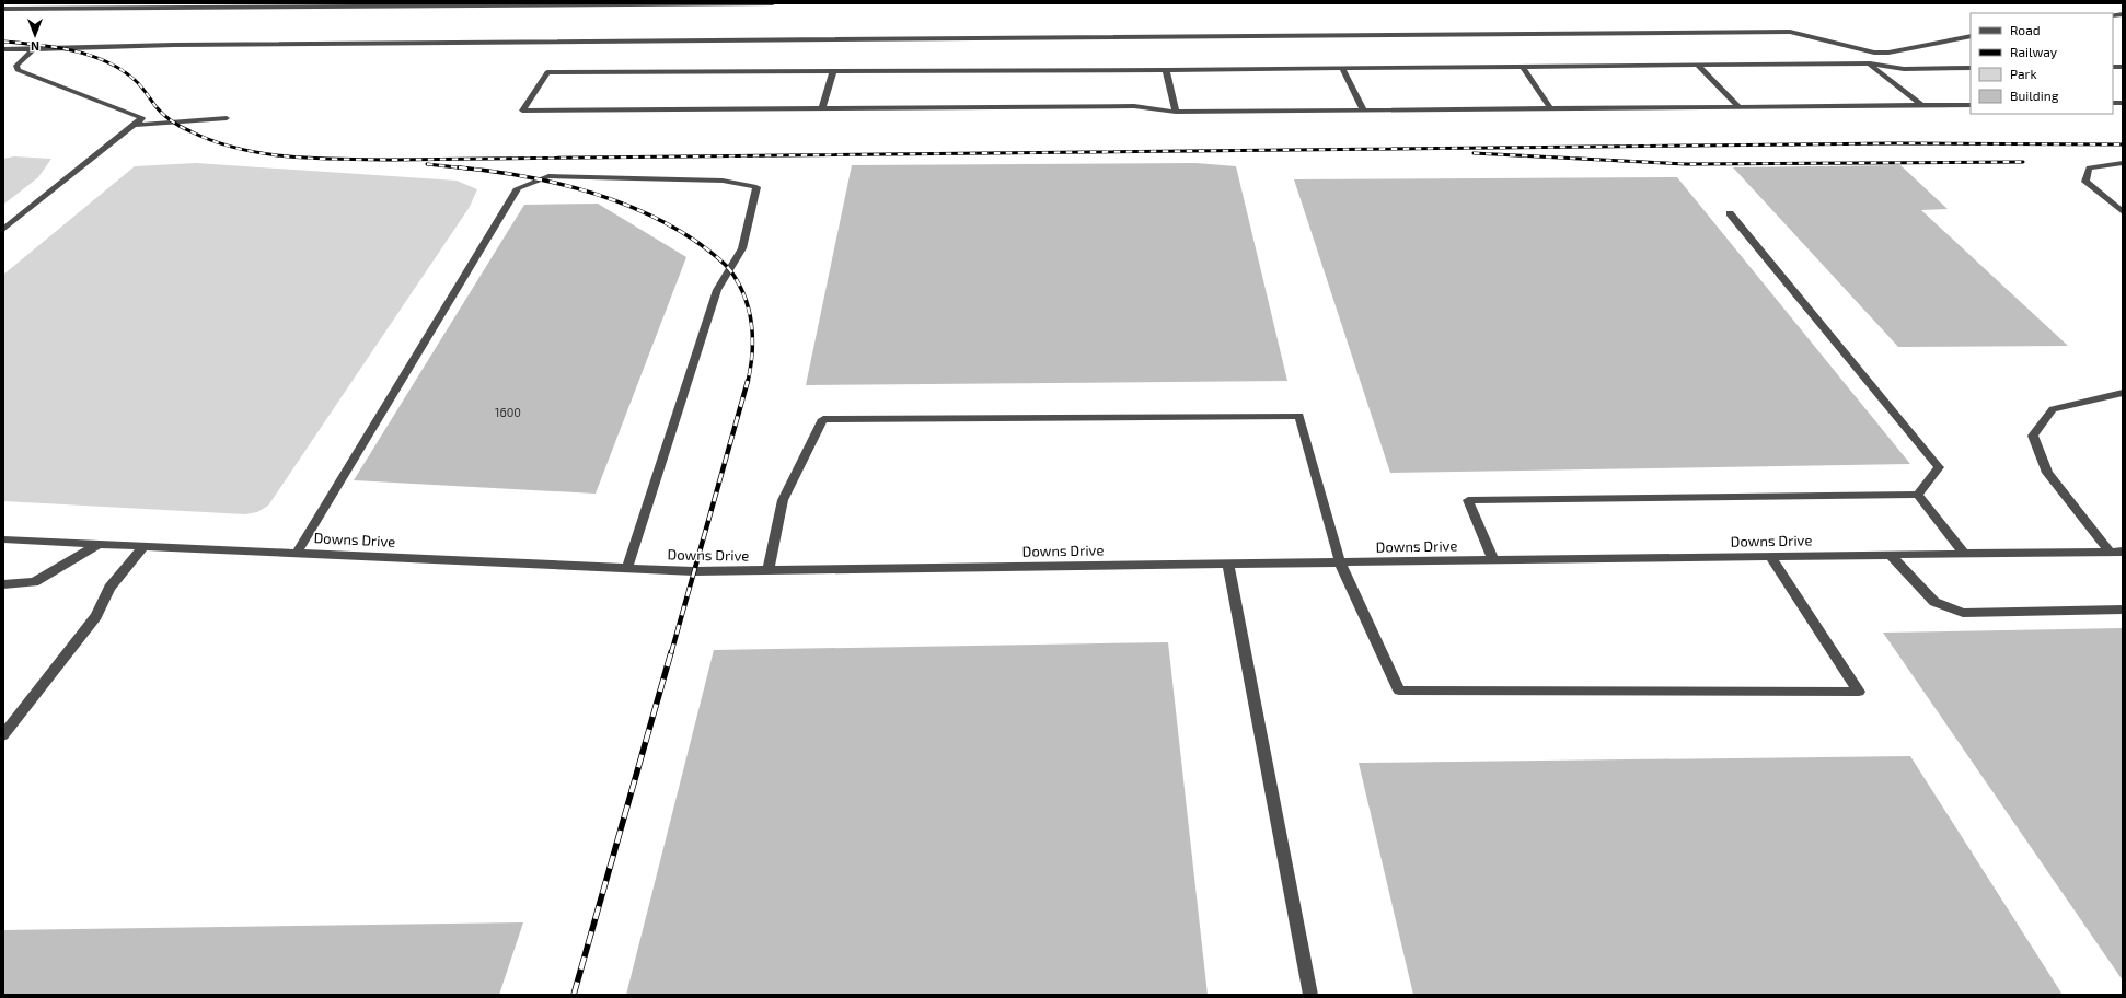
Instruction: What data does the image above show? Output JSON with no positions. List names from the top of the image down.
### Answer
{
  "streets": {
    "street": ["Downs Drive"]
  },
  "house_numbers": ["1600"],
  "legend": [
    "Road",
    "Railway",
    "Park",
    "Building"
  ],
  "north": "bottom"
}
